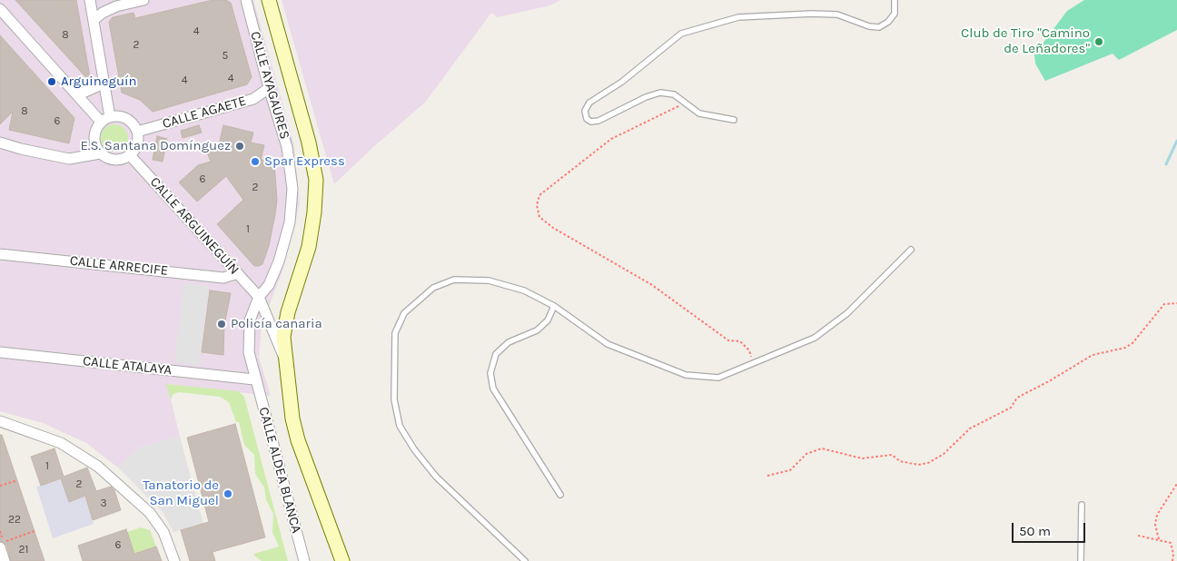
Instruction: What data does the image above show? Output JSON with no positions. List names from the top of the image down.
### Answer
{
  "streets": {
    "street": [
      "CALLE AYAGAURES",
      "CALLE AGAETE",
      "CALLE ARGUINEGUÍN",
      "CALLE ARRECIFE",
      "CALLE ATALAYA",
      "CALLE ALDEA BLANCA"
    ]
  },
  "crossings": [
    ["CALLE AYAGAURES", "CALLE AGAETE"],
    ["CALLE AYAGAURES", "CALLE ARGUINEGUÍN"],
    ["CALLE AYAGAURES", "CALLE ATALAYA"],
    ["CALLE AYAGAURES", "CALLE ALDEA BLANCA"],
    ["CALLE AGAETE", "CALLE ARGUINEGUÍN"],
    ["CALLE ARGUINEGUÍN", "CALLE ARRECIFE"],
    ["CALLE ATALAYA", "CALLE ALDEA BLANCA"]
  ],
  "places": [
    "Club de Tiro \"Camino de Leñadores\"",
    "Arguineguín",
    "E.S. Santana Domínguez",
    "Spar Express",
    "Policía canaria",
    "Tanatorio de San Miguel"
  ],
  "house_numbers": [
    "4",
    "8",
    "2",
    "5",
    "4",
    "4",
    "8",
    "6",
    "6",
    "2",
    "1",
    "1",
    "2",
    "3",
    "22",
    "6",
    "21"
  ],
  "scale_bar": "50 m"
}
